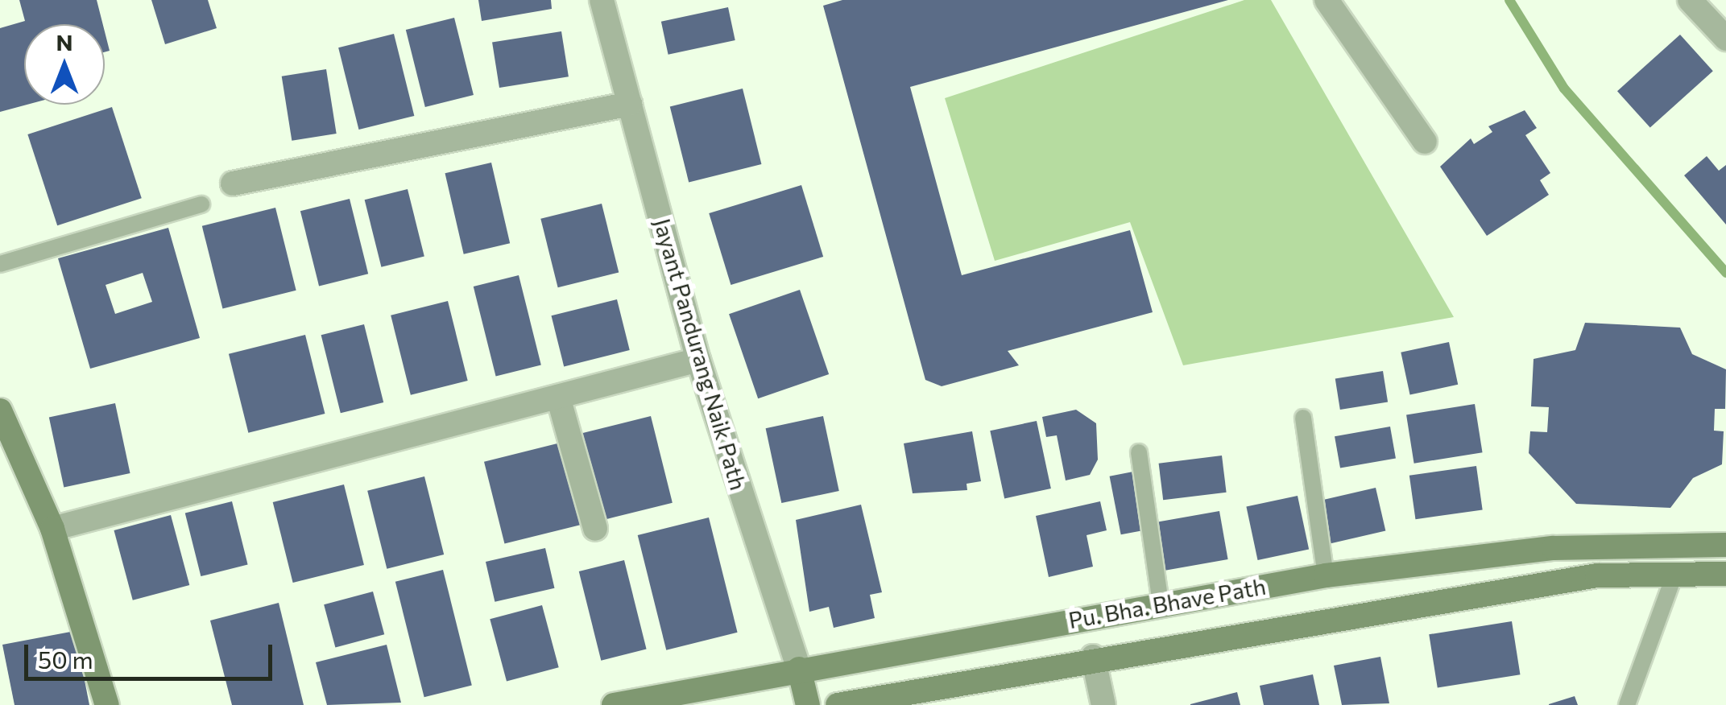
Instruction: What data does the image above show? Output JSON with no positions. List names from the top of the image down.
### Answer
{
  "streets": {
    "street": ["Jayant Pandurang Naik Path", "Pu. Bha. Bhave Path"]
  },
  "crossings": [
    ["Jayant Pandurang Naik Path", "Pu. Bha. Bhave Path"]
  ],
  "scale_bar": "50 m",
  "north": "top"
}
